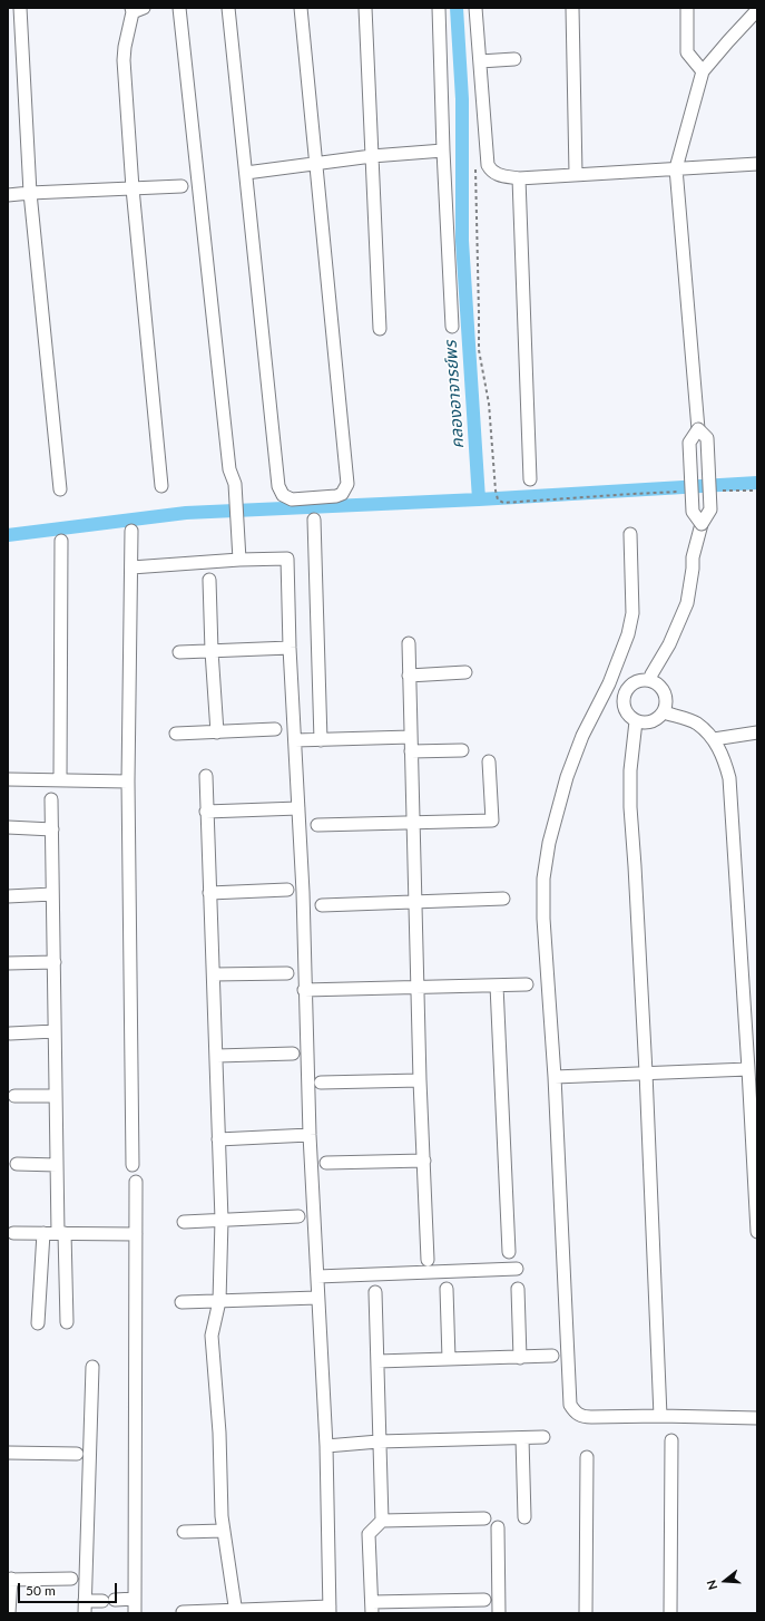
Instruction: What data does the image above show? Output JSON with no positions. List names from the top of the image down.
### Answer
{
  "water": ["คลองอาจารย์พร"],
  "scale_bar": "50 m",
  "north": "left"
}
